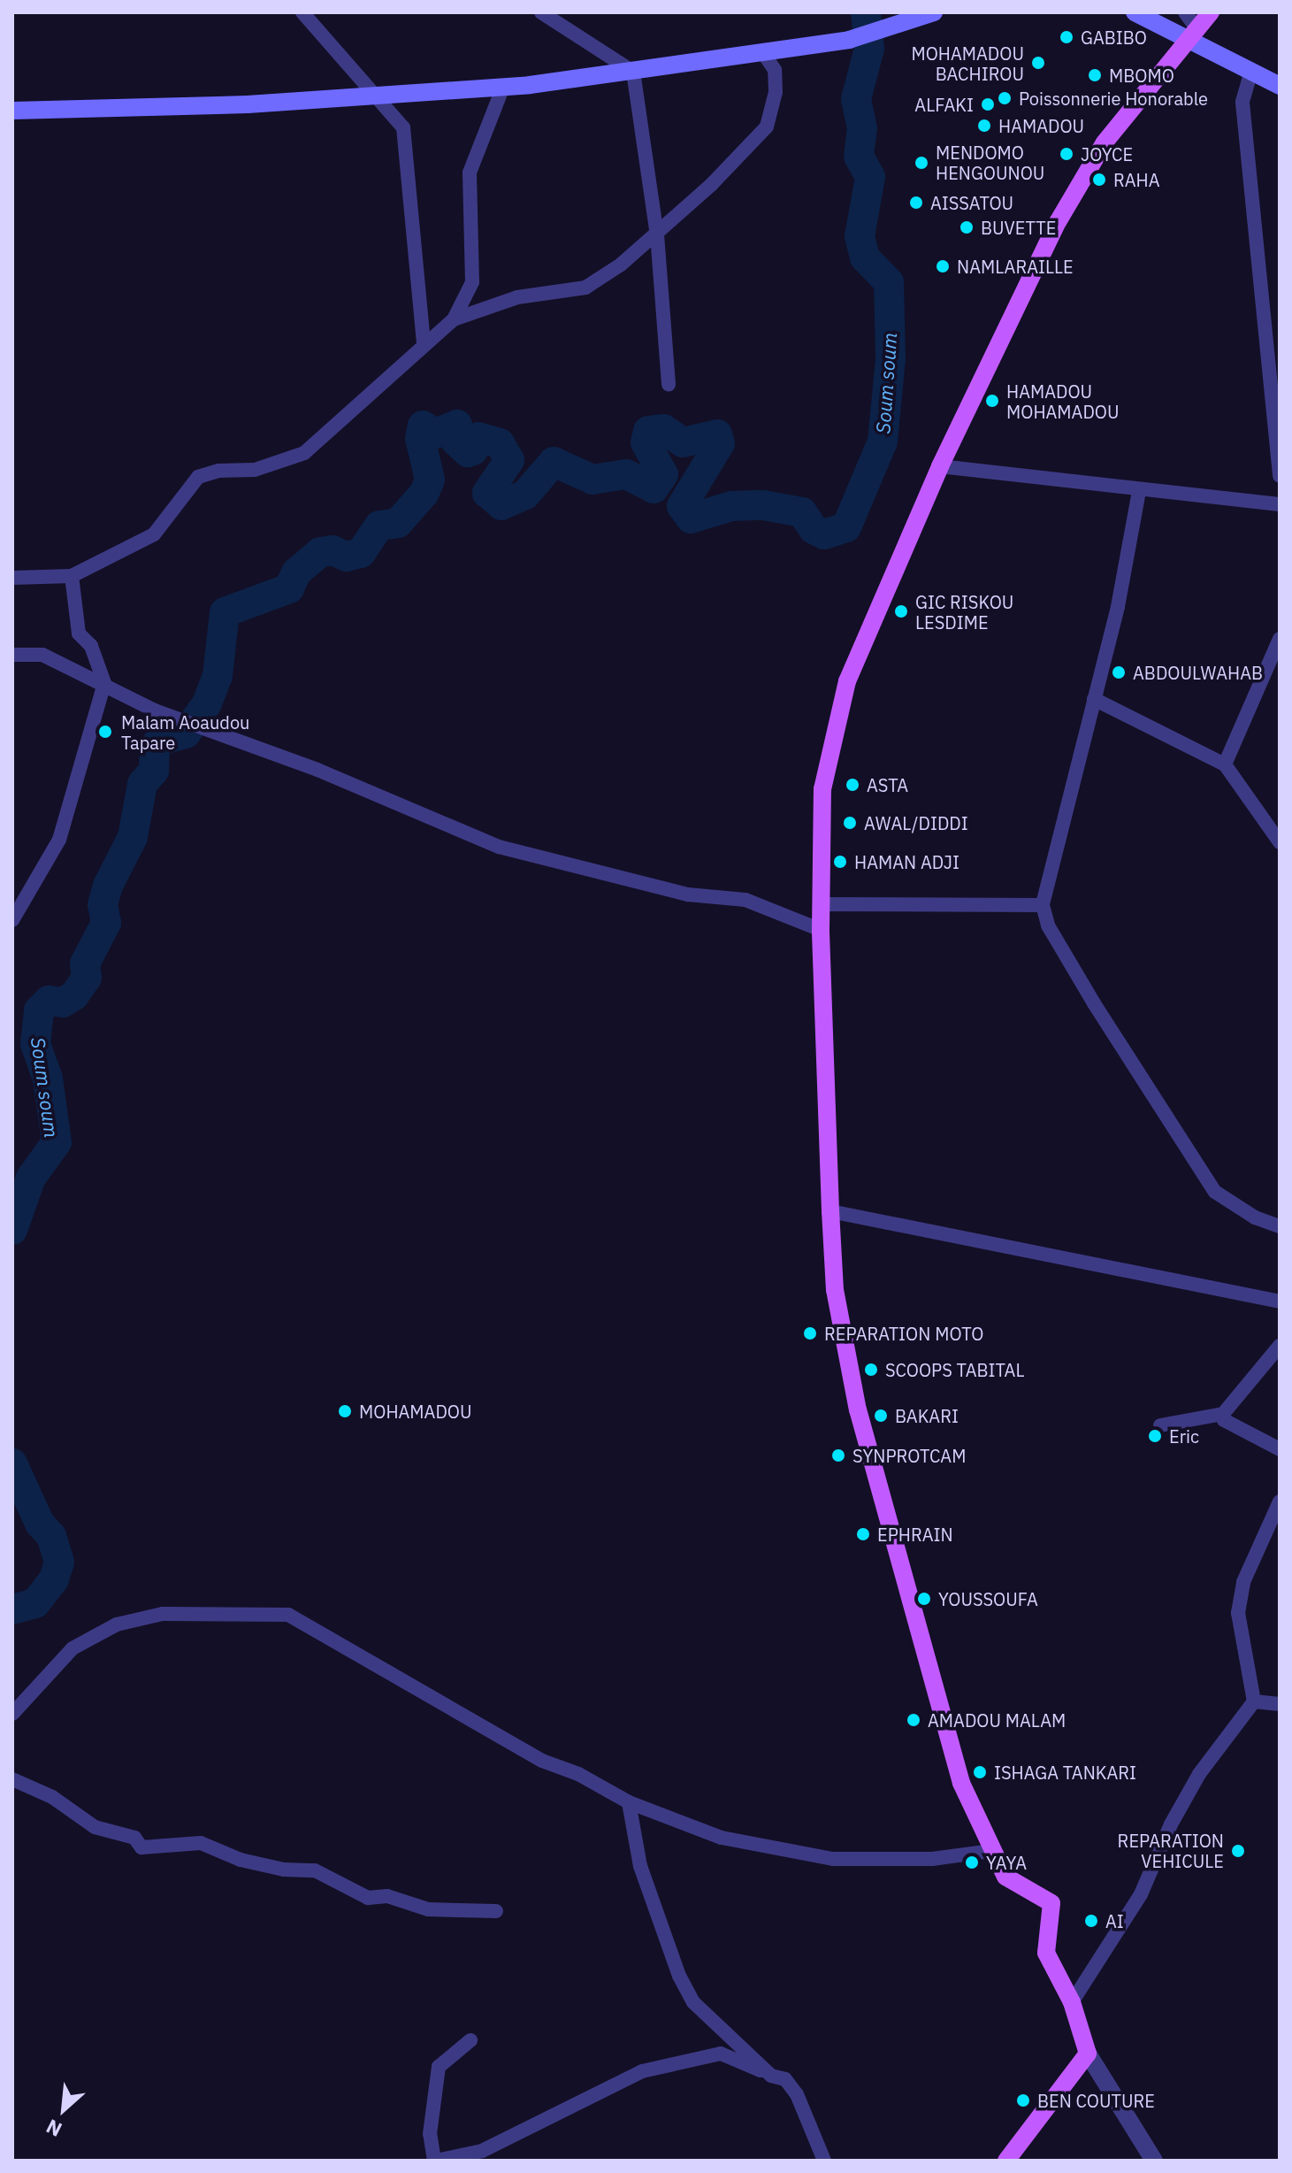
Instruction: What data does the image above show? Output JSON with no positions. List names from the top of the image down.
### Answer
{
  "water": ["Soum soum"],
  "places": [
    "GABIBO",
    "MOHAMADOU BACHIROU",
    "MBOMO",
    "Poissonnerie Honorable",
    "ALFAKI",
    "HAMADOU",
    "JOYCE",
    "MENDOMO HENGOUNOU",
    "RAHA",
    "AISSATOU",
    "BUVETTE",
    "NAMLARAILLE",
    "HAMADOU MOHAMADOU",
    "GIC RISKOU LESDIME",
    "ABDOULWAHAB",
    "Malam Aoaudou Tapare",
    "ASTA",
    "AWAL/DIDDI",
    "HAMAN ADJI",
    "REPARATION MOTO",
    "SCOOPS TABITAL",
    "MOHAMADOU",
    "BAKARI",
    "Eric",
    "SYNPROTCAM",
    "EPHRAIN",
    "YOUSSOUFA",
    "AMADOU MALAM",
    "ISHAGA TANKARI",
    "REPARATION VEHICULE",
    "YAYA",
    "AI",
    "BEN COUTURE"
  ],
  "north": "bottom left"
}
